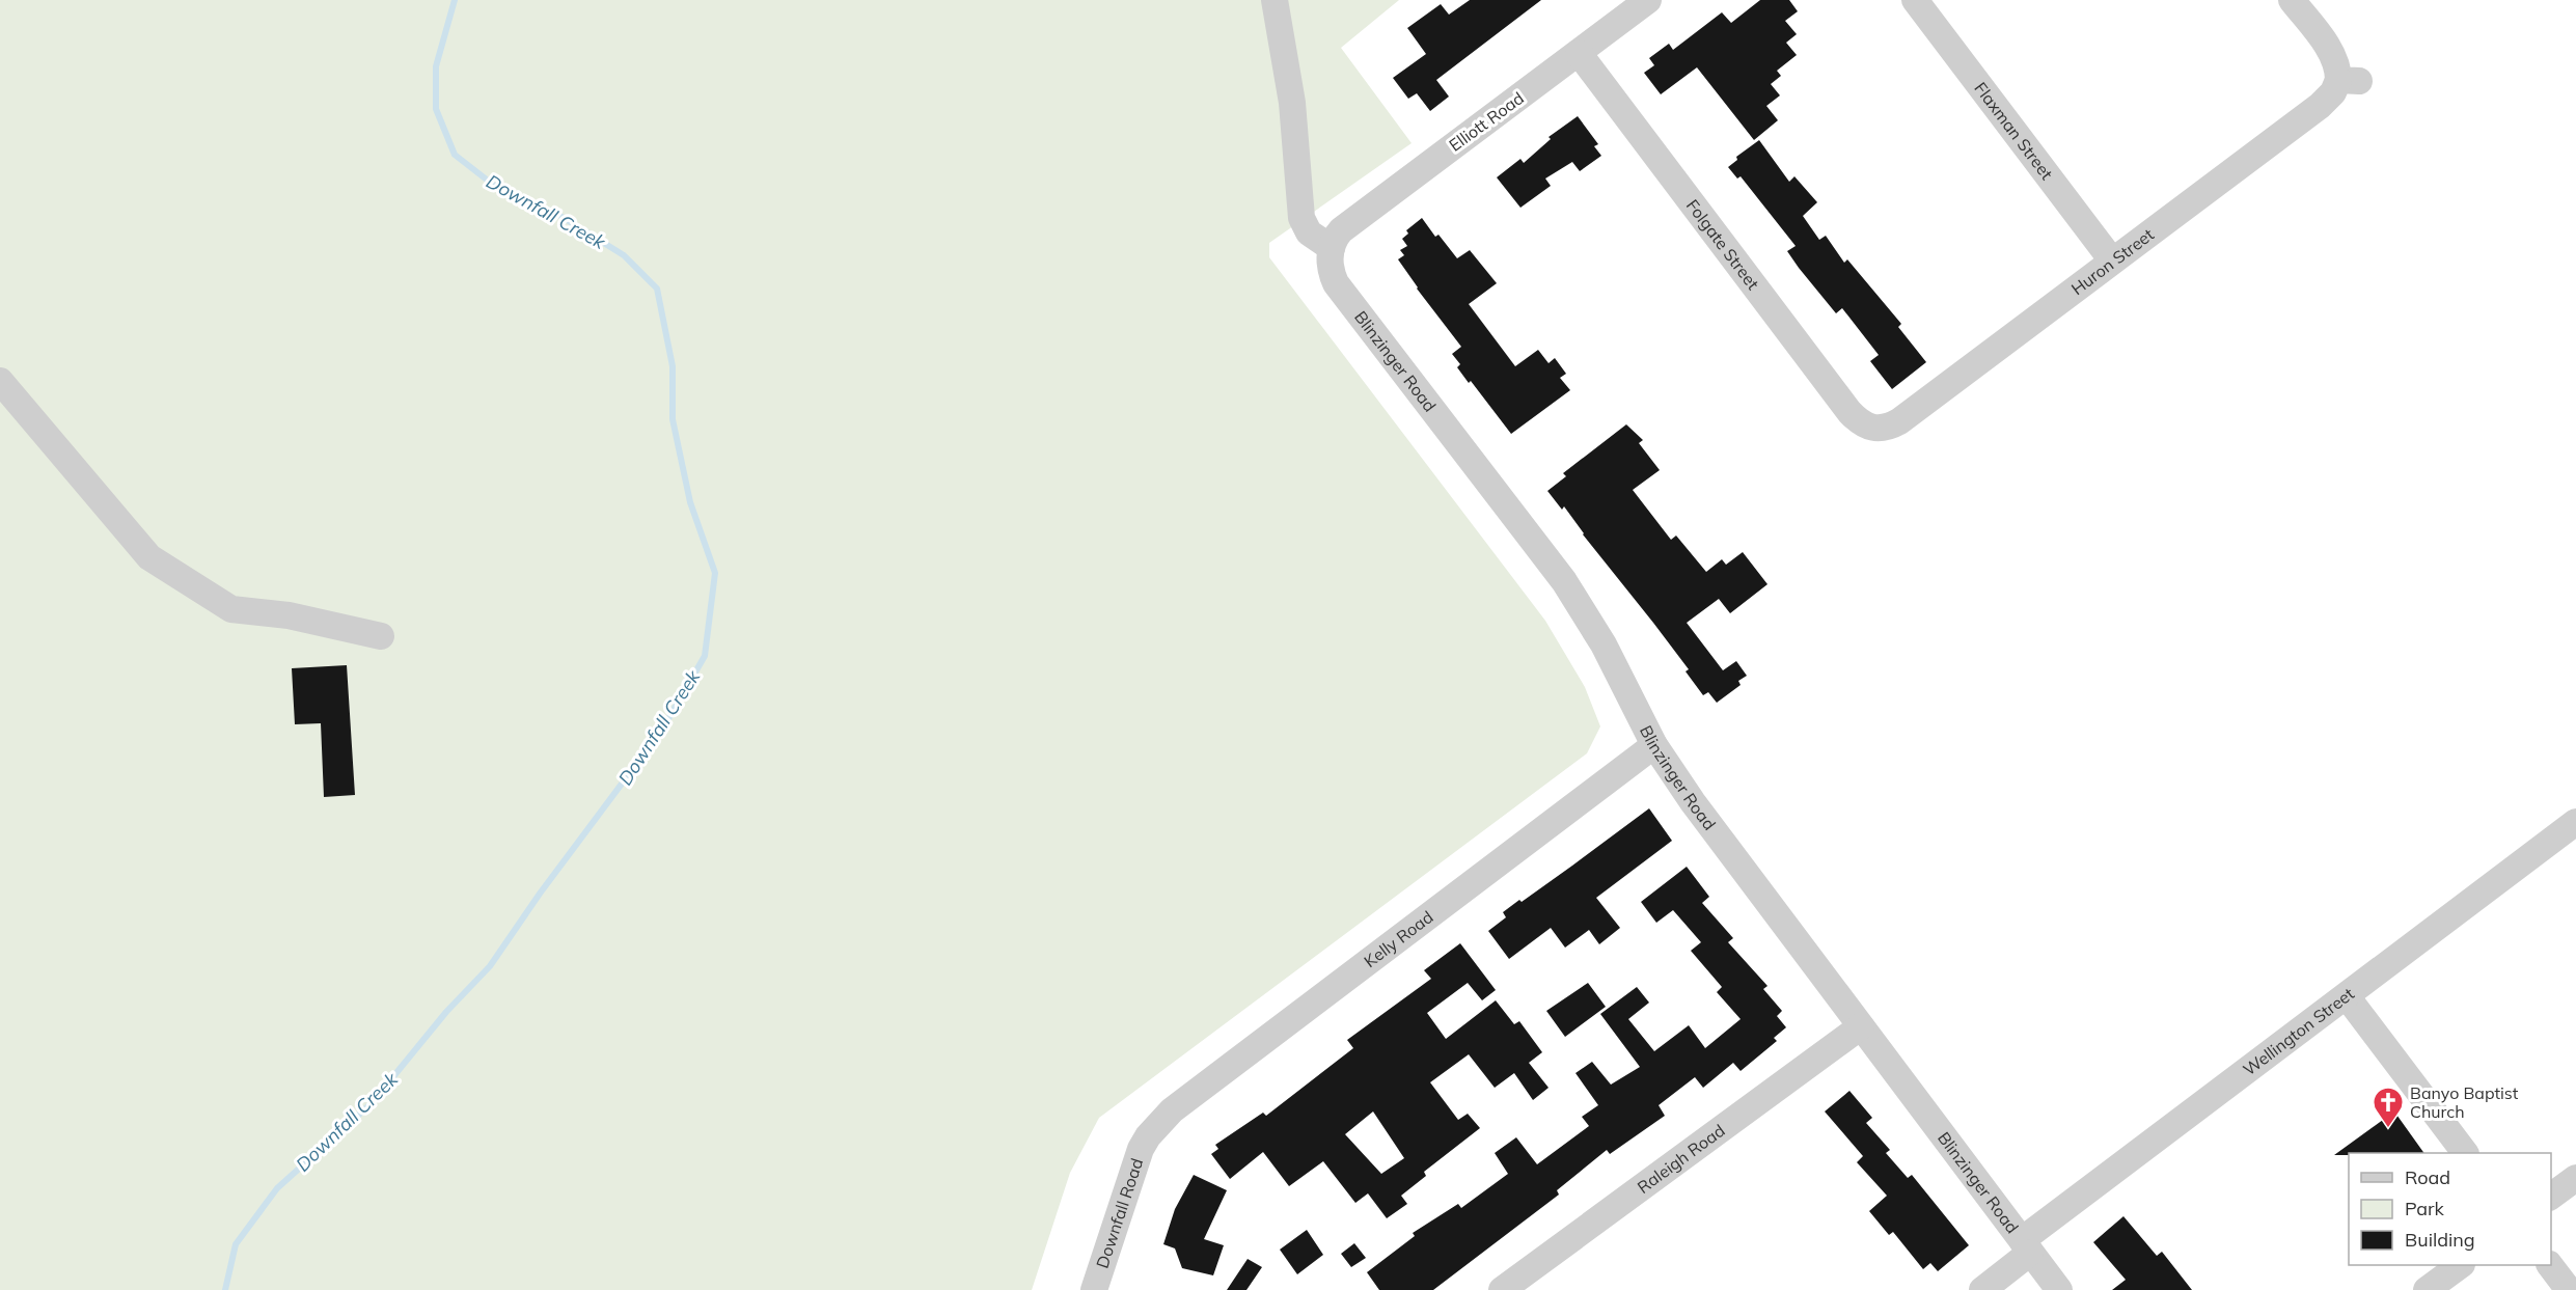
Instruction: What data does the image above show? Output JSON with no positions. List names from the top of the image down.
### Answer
{
  "streets": {
    "street": [
      "Elliott Road",
      "Flaxman Street",
      "Folgate Street",
      "Huron Street",
      "Blinzinger Road",
      "Kelly Road",
      "Wellington Street",
      "Raleigh Road",
      "Downfall Road"
    ]
  },
  "crossings": [
    ["Elliott Road", "Folgate Street"],
    ["Elliott Road", "Blinzinger Road"],
    ["Flaxman Street", "Huron Street"],
    ["Folgate Street", "Huron Street"],
    ["Blinzinger Road", "Kelly Road"],
    ["Blinzinger Road", "Wellington Street"],
    ["Blinzinger Road", "Raleigh Road"],
    ["Kelly Road", "Downfall Road"]
  ],
  "water": ["Downfall Creek"],
  "places": {
    "church": ["Banyo Baptist Church"]
  },
  "legend": ["Road", "Park", "Building"]
}
